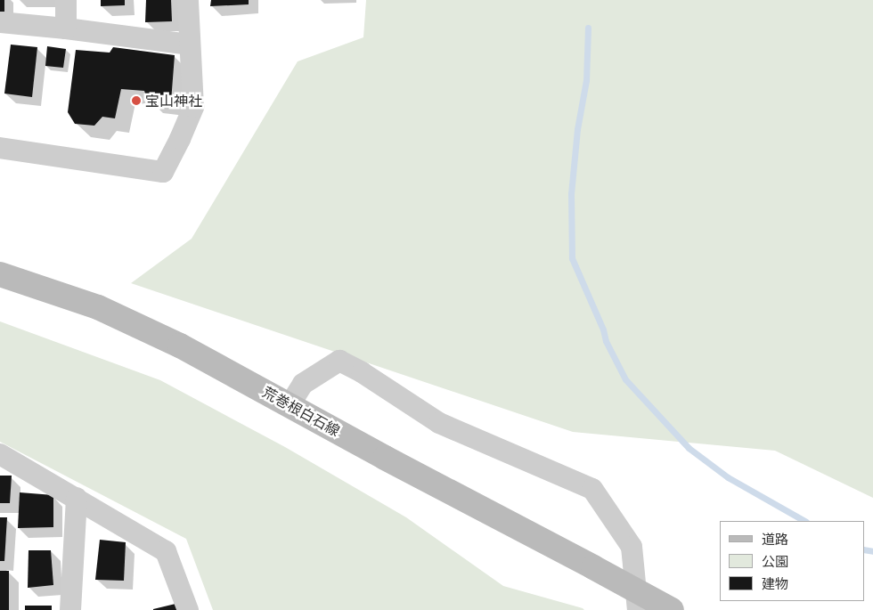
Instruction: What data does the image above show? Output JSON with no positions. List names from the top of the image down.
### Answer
{
  "streets": {
    "street": ["荒巻根白石線"]
  },
  "places": ["宝山神社"],
  "legend": ["道路", "公園", "建物"]
}
